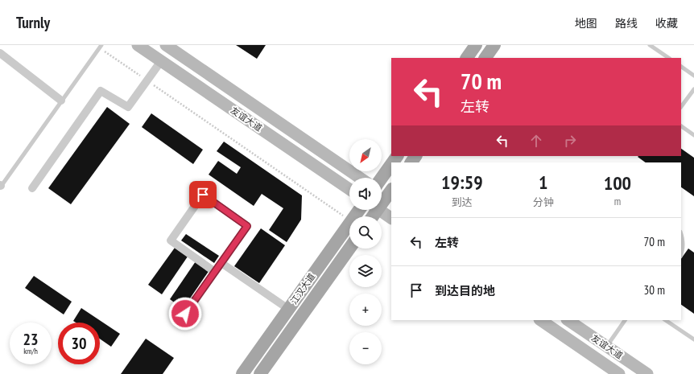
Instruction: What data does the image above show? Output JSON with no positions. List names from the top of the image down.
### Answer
{
  "streets": {
    "main road": ["友谊大道", "江汉大道"]
  },
  "north": "bottom left",
  "page": {
    "header": "Turnly",
    "nav": ["地图", "路线", "收藏"],
    "turn": ["70 m", "左转"],
    "map_buttons": ["+", "−"],
    "eta": [
      "19:59",
      "到达",
      "1",
      "分钟",
      "100",
      "m"
    ],
    "list": [
      {
        "name": "左转",
        "value": "70 m"
      },
      {
        "name": "到达目的地",
        "value": "30 m"
      }
    ],
    "speed": "23 km/h",
    "limit": "30"
  }
}
